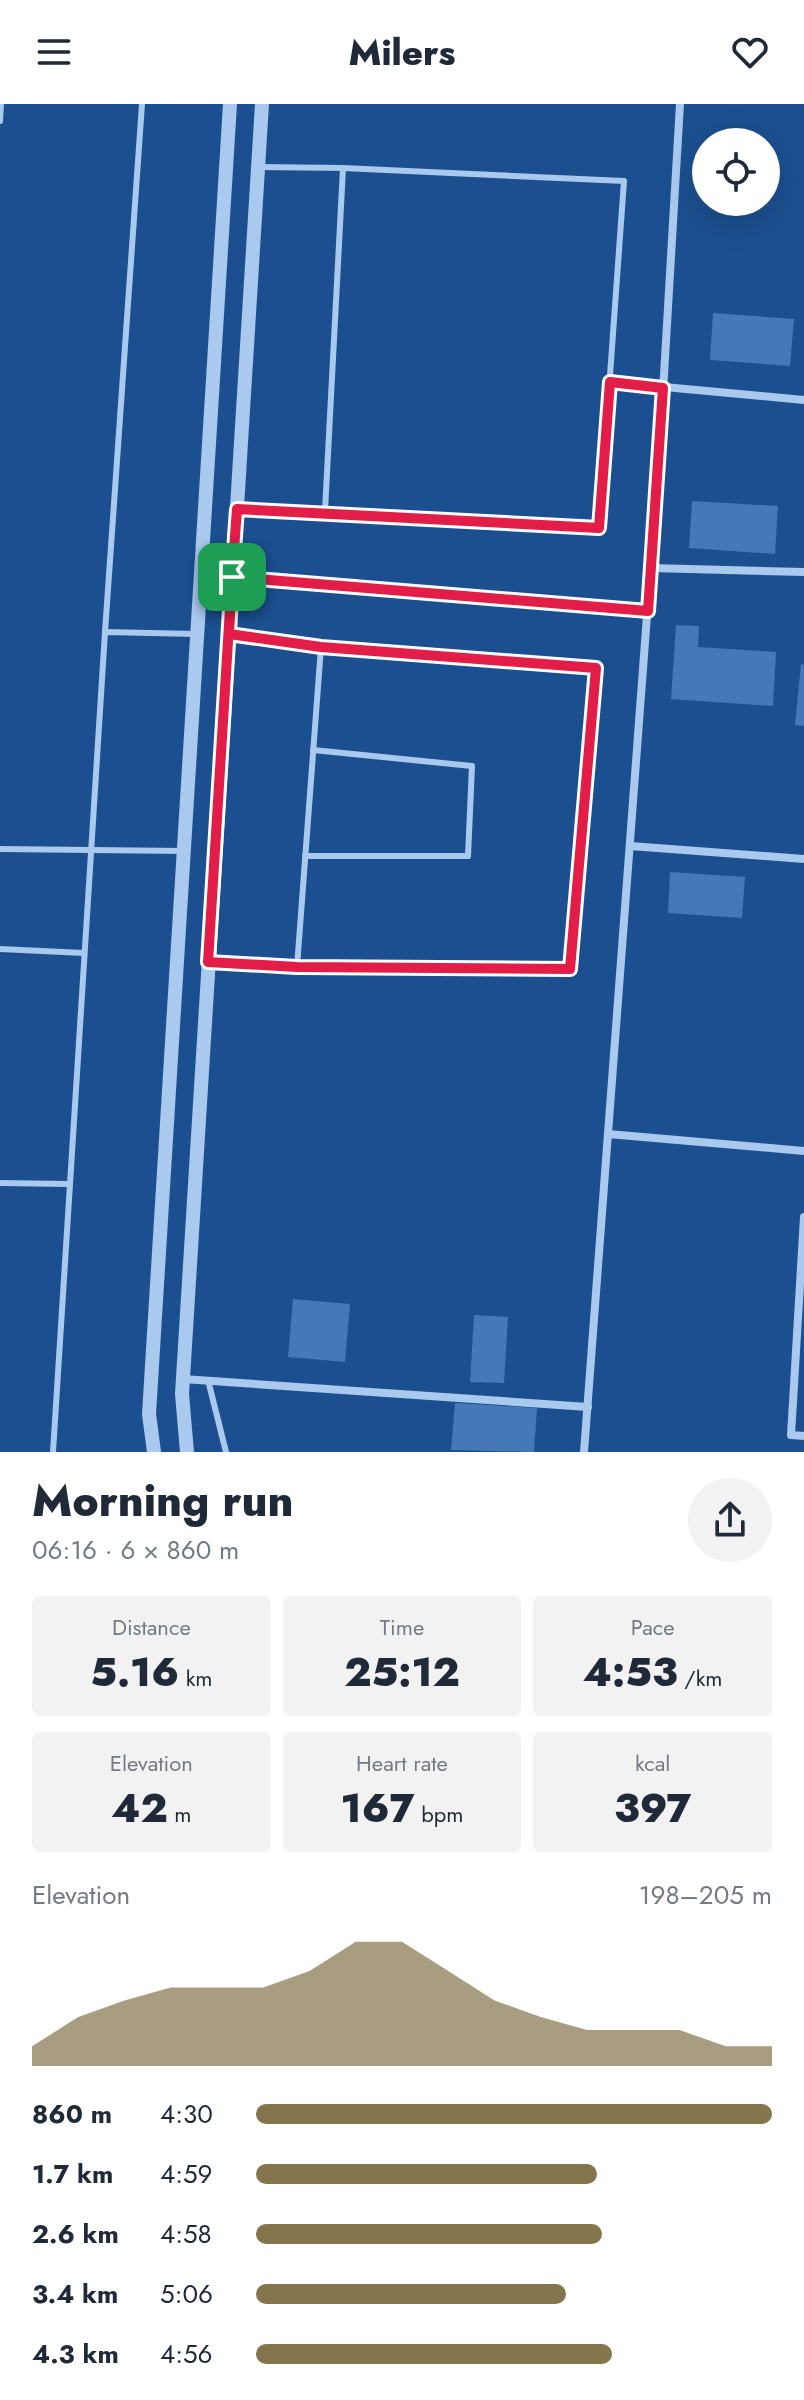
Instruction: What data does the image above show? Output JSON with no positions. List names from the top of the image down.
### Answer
{
  "page": {
    "header": "Milers",
    "heading": ["Morning run", "06:16 · 6 × 860 m"],
    "stats": [
      ["Distance", "5.16 km"],
      ["Time", "25:12"],
      ["Pace", "4:53 /km"],
      ["Elevation", "42 m"],
      ["Heart rate", "167 bpm"],
      ["kcal", "397"]
    ],
    "chart": ["Elevation", "198–205 m"],
    "list": [
      {
        "name": "860 m",
        "note": "4:30"
      },
      {
        "name": "1.7 km",
        "note": "4:59"
      },
      {
        "name": "2.6 km",
        "note": "4:58"
      },
      {
        "name": "3.4 km",
        "note": "5:06"
      },
      {
        "name": "4.3 km",
        "note": "4:56"
      }
    ]
  }
}
